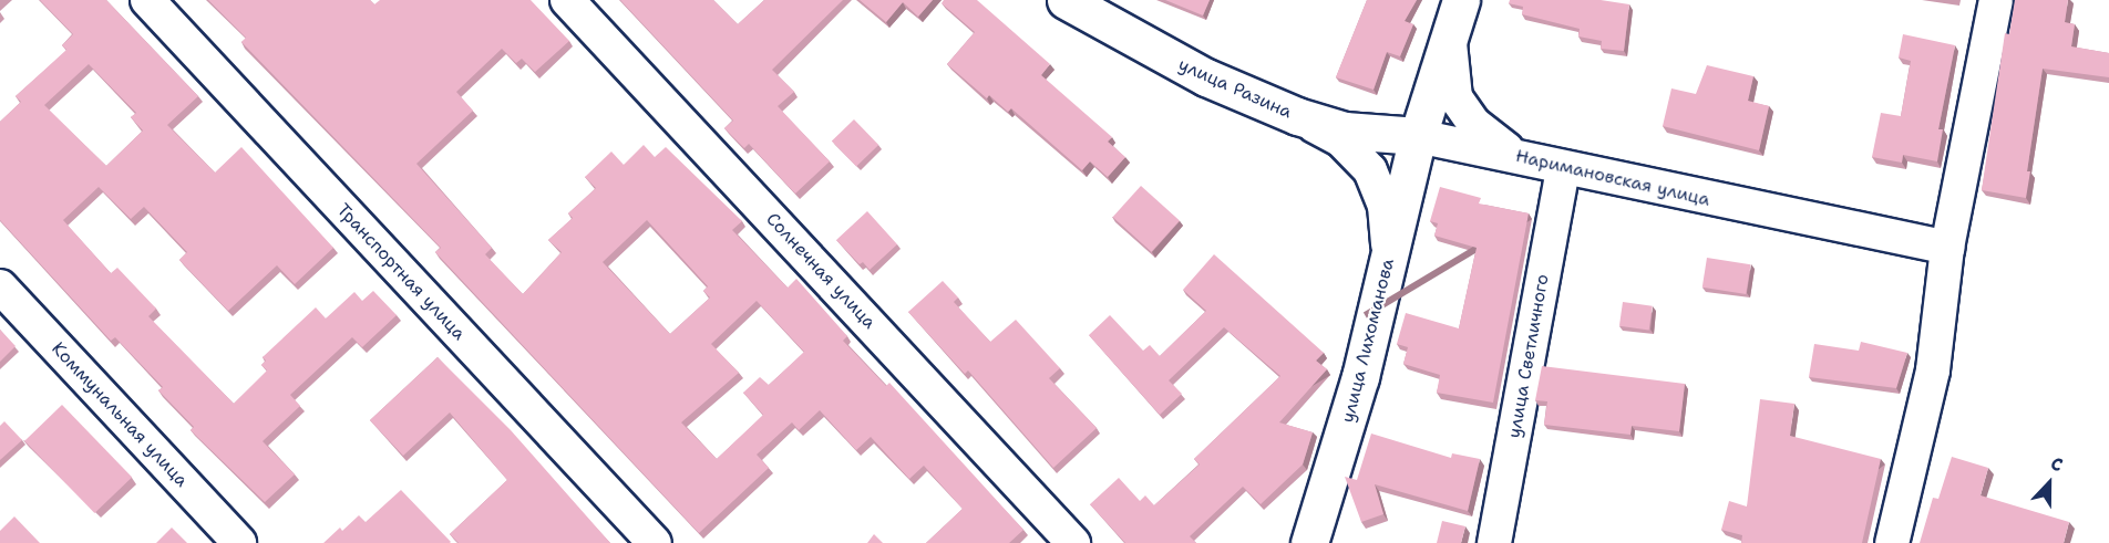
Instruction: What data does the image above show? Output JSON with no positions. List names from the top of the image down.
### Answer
{
  "streets": {
    "street": [
      "улица Разина",
      "Наримановская улица",
      "Солнечная улица",
      "Транспортная улица",
      "улица Лихоманова",
      "улица Светличного",
      "Коммунальная улица"
    ]
  },
  "crossings": [
    ["улица Разина", "Наримановская улица"],
    ["улица Разина", "улица Лихоманова"],
    ["Наримановская улица", "улица Лихоманова"],
    ["Наримановская улица", "улица Светличного"]
  ],
  "north": "top"
}
